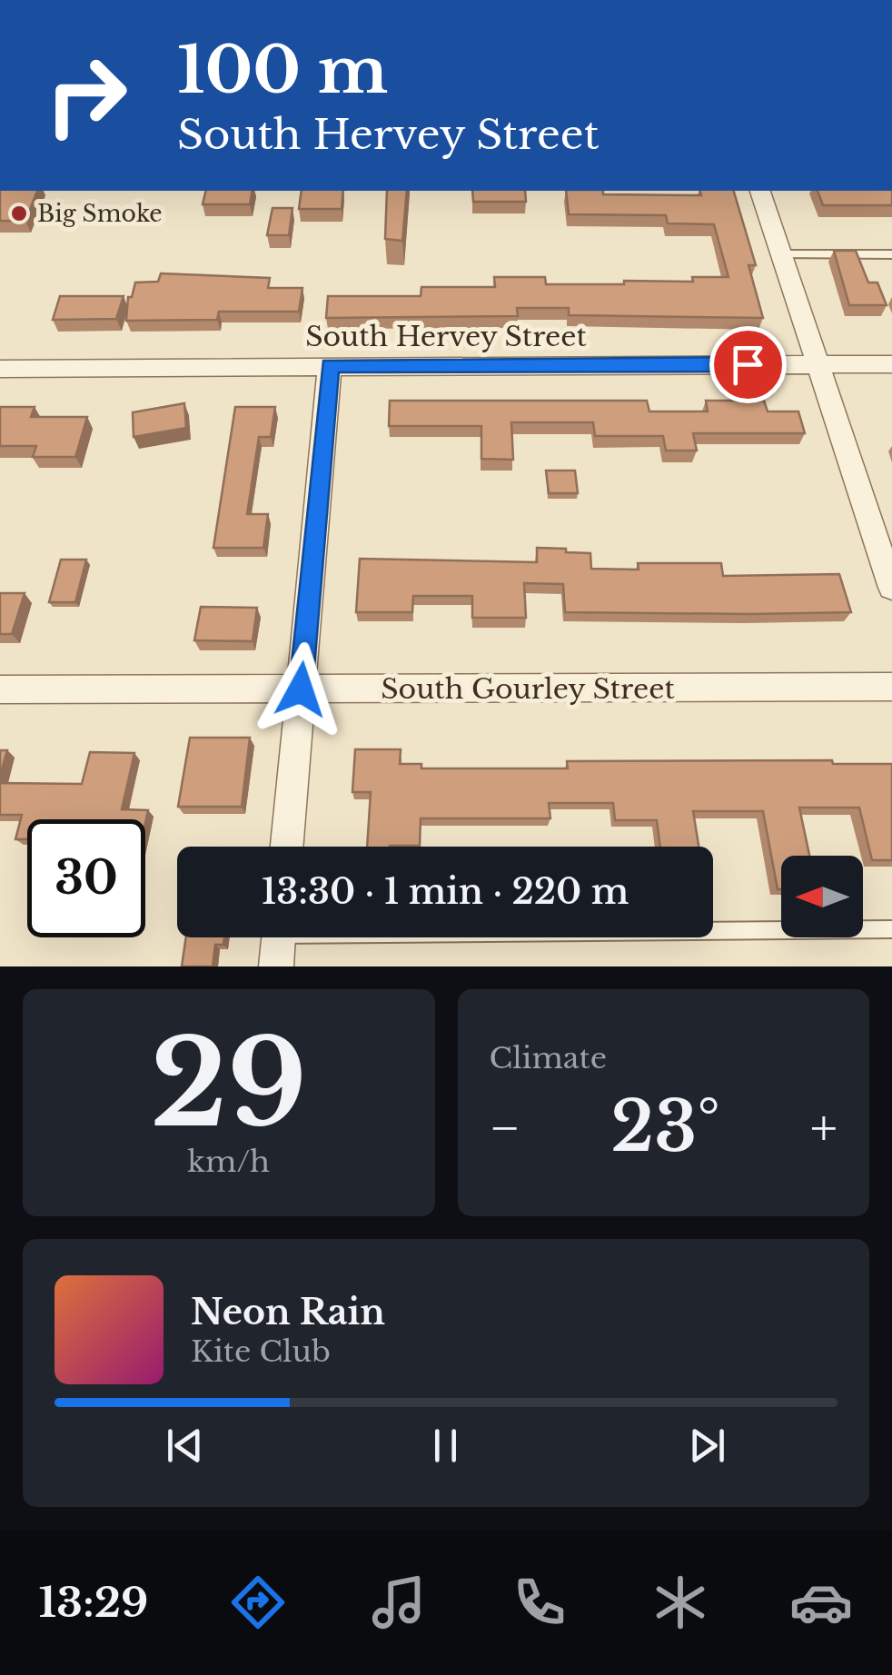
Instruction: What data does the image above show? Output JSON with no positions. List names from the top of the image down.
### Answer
{
  "streets": {
    "street": ["South Hervey Street", "South Gourley Street"]
  },
  "places": ["Big Smoke"],
  "north": "left",
  "page": {
    "turn": ["100 m", "South Hervey Street"],
    "limit": "30",
    "trip": "13:30 · 1 min · 220 m",
    "tile": [
      ["29", "km/h"],
      "Climate"
    ],
    "heat": ["−", "23°", "+"],
    "song": ["Neon Rain", "Kite Club"],
    "tabs": "13:29"
  }
}
